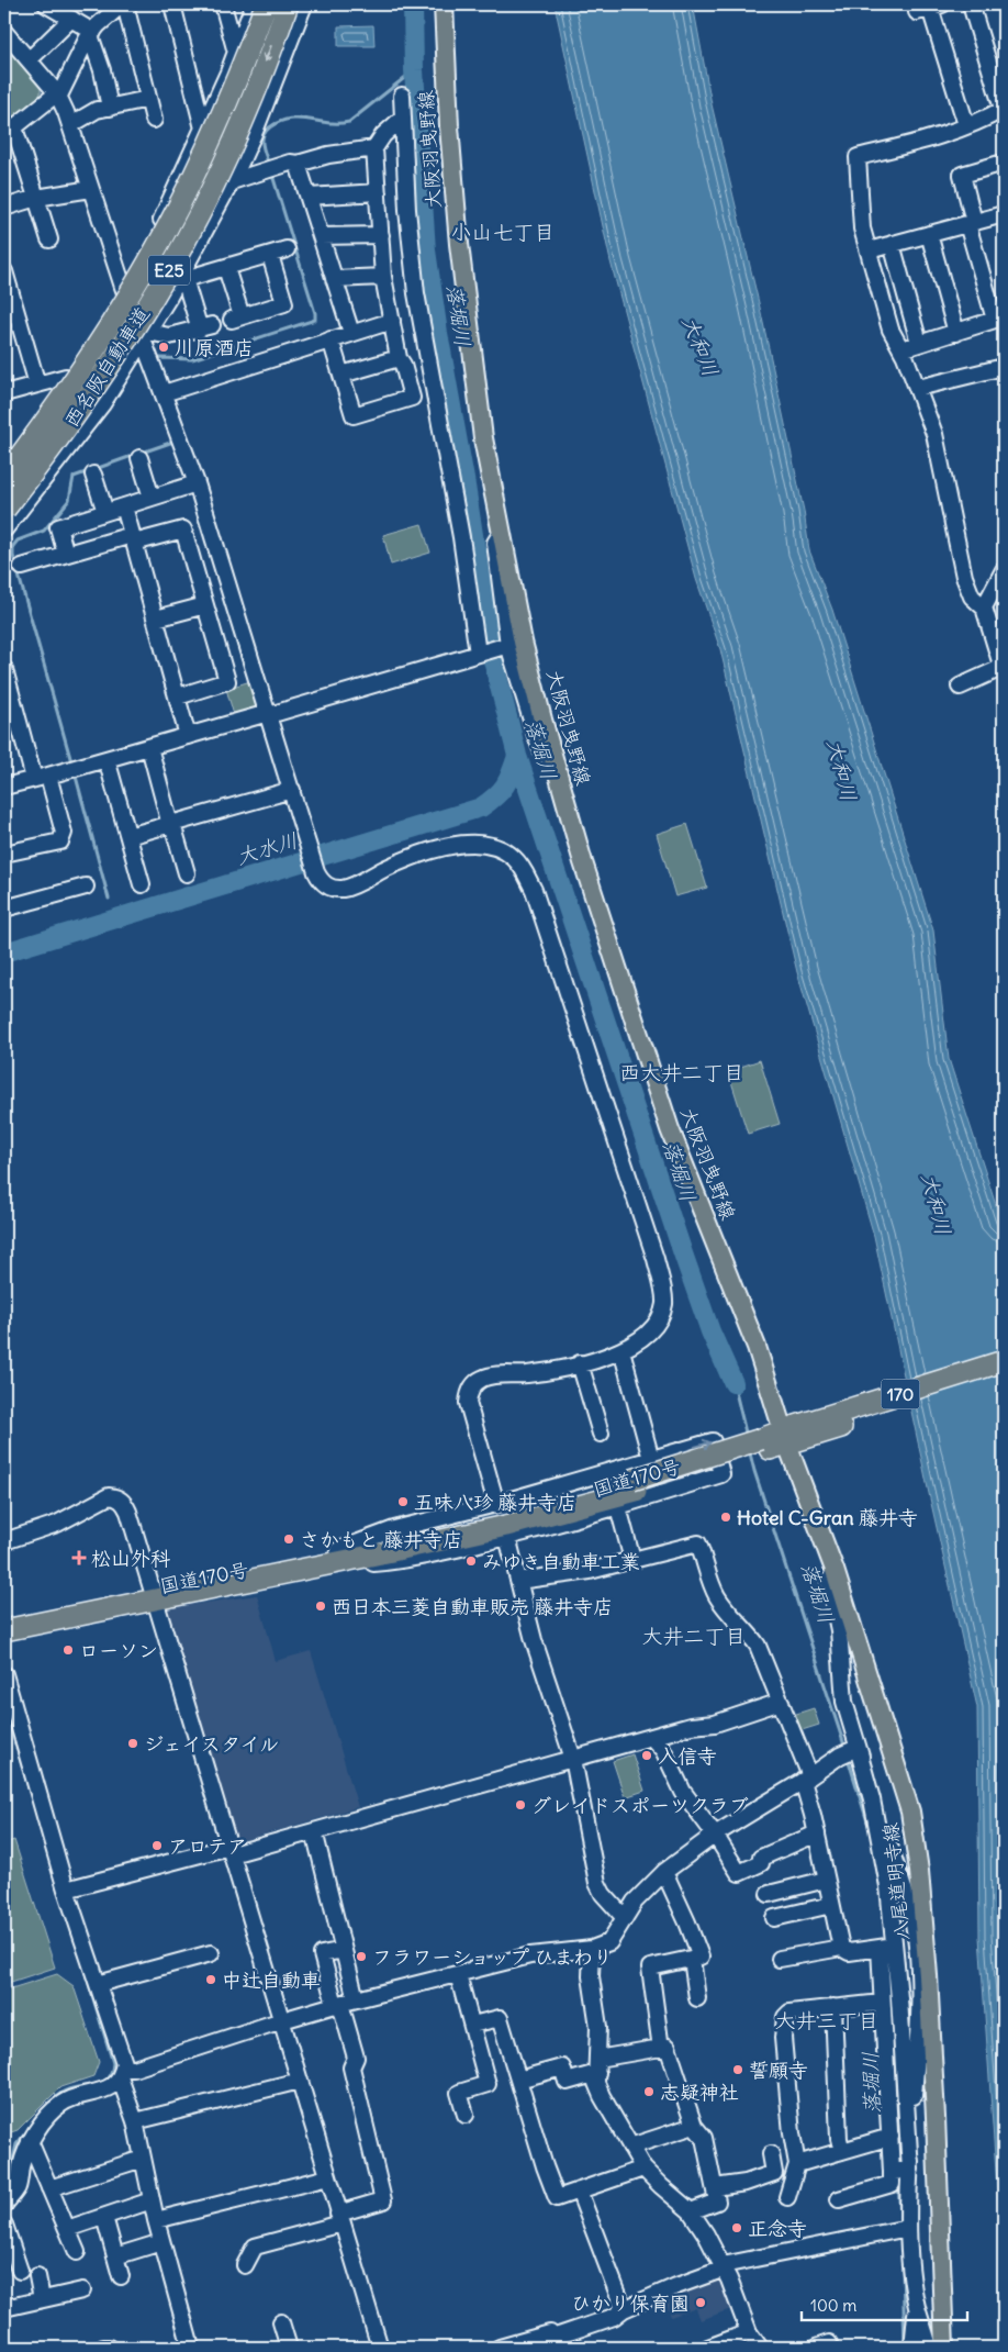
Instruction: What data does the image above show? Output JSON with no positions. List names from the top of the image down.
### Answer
{
  "streets": {
    "highway": [
      "E25",
      "西名阪自動車道",
      "170",
      "国道170号"
    ],
    "main road": ["大阪羽曳野線", "八尾道明寺線"]
  },
  "crossings": [
    ["大阪羽曳野線", "国道170号"],
    ["大阪羽曳野線", "八尾道明寺線"],
    ["国道170号", "八尾道明寺線"]
  ],
  "districts": [
    "小山七丁目",
    "西大井二丁目",
    "大井二丁目",
    "大井三丁目"
  ],
  "water": ["落堀川", "大和川", "大水川"],
  "places": {
    "other": [
      "川原酒店",
      "五味八珍 藤井寺店",
      "Hotel C-Gran 藤井寺",
      "さかもと 藤井寺店",
      "みゆき自動車工業",
      "西日本三菱自動車販売 藤井寺店",
      "ローソン",
      "ジェイスタイル",
      "入信寺",
      "グレイドスポーツクラブ",
      "アロテア",
      "フラワーショップ ひまわり",
      "中辻自動車",
      "誓願寺",
      "志疑神社",
      "正念寺",
      "ひかり保育園"
    ],
    "health": ["松山外科"]
  },
  "scale_bar": "100 m"
}
